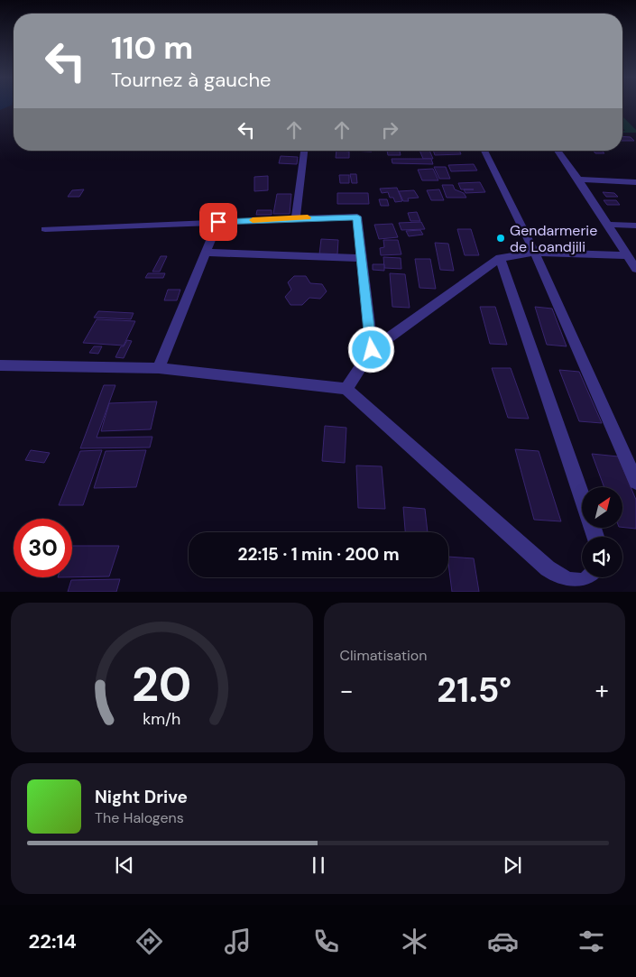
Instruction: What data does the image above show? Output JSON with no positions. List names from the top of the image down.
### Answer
{
  "places": ["Gendarmerie de Loandjili"],
  "north": "top right",
  "page": {
    "turn": ["110 m", "Tournez à gauche"],
    "limit": "30",
    "trip": "22:15 · 1 min · 200 m",
    "tile": "Climatisation",
    "heat": ["−", "21.5°", "+"],
    "song": ["Night Drive", "The Halogens"],
    "tabs": "22:14",
    "gauge": ["20", "km/h"]
  }
}
